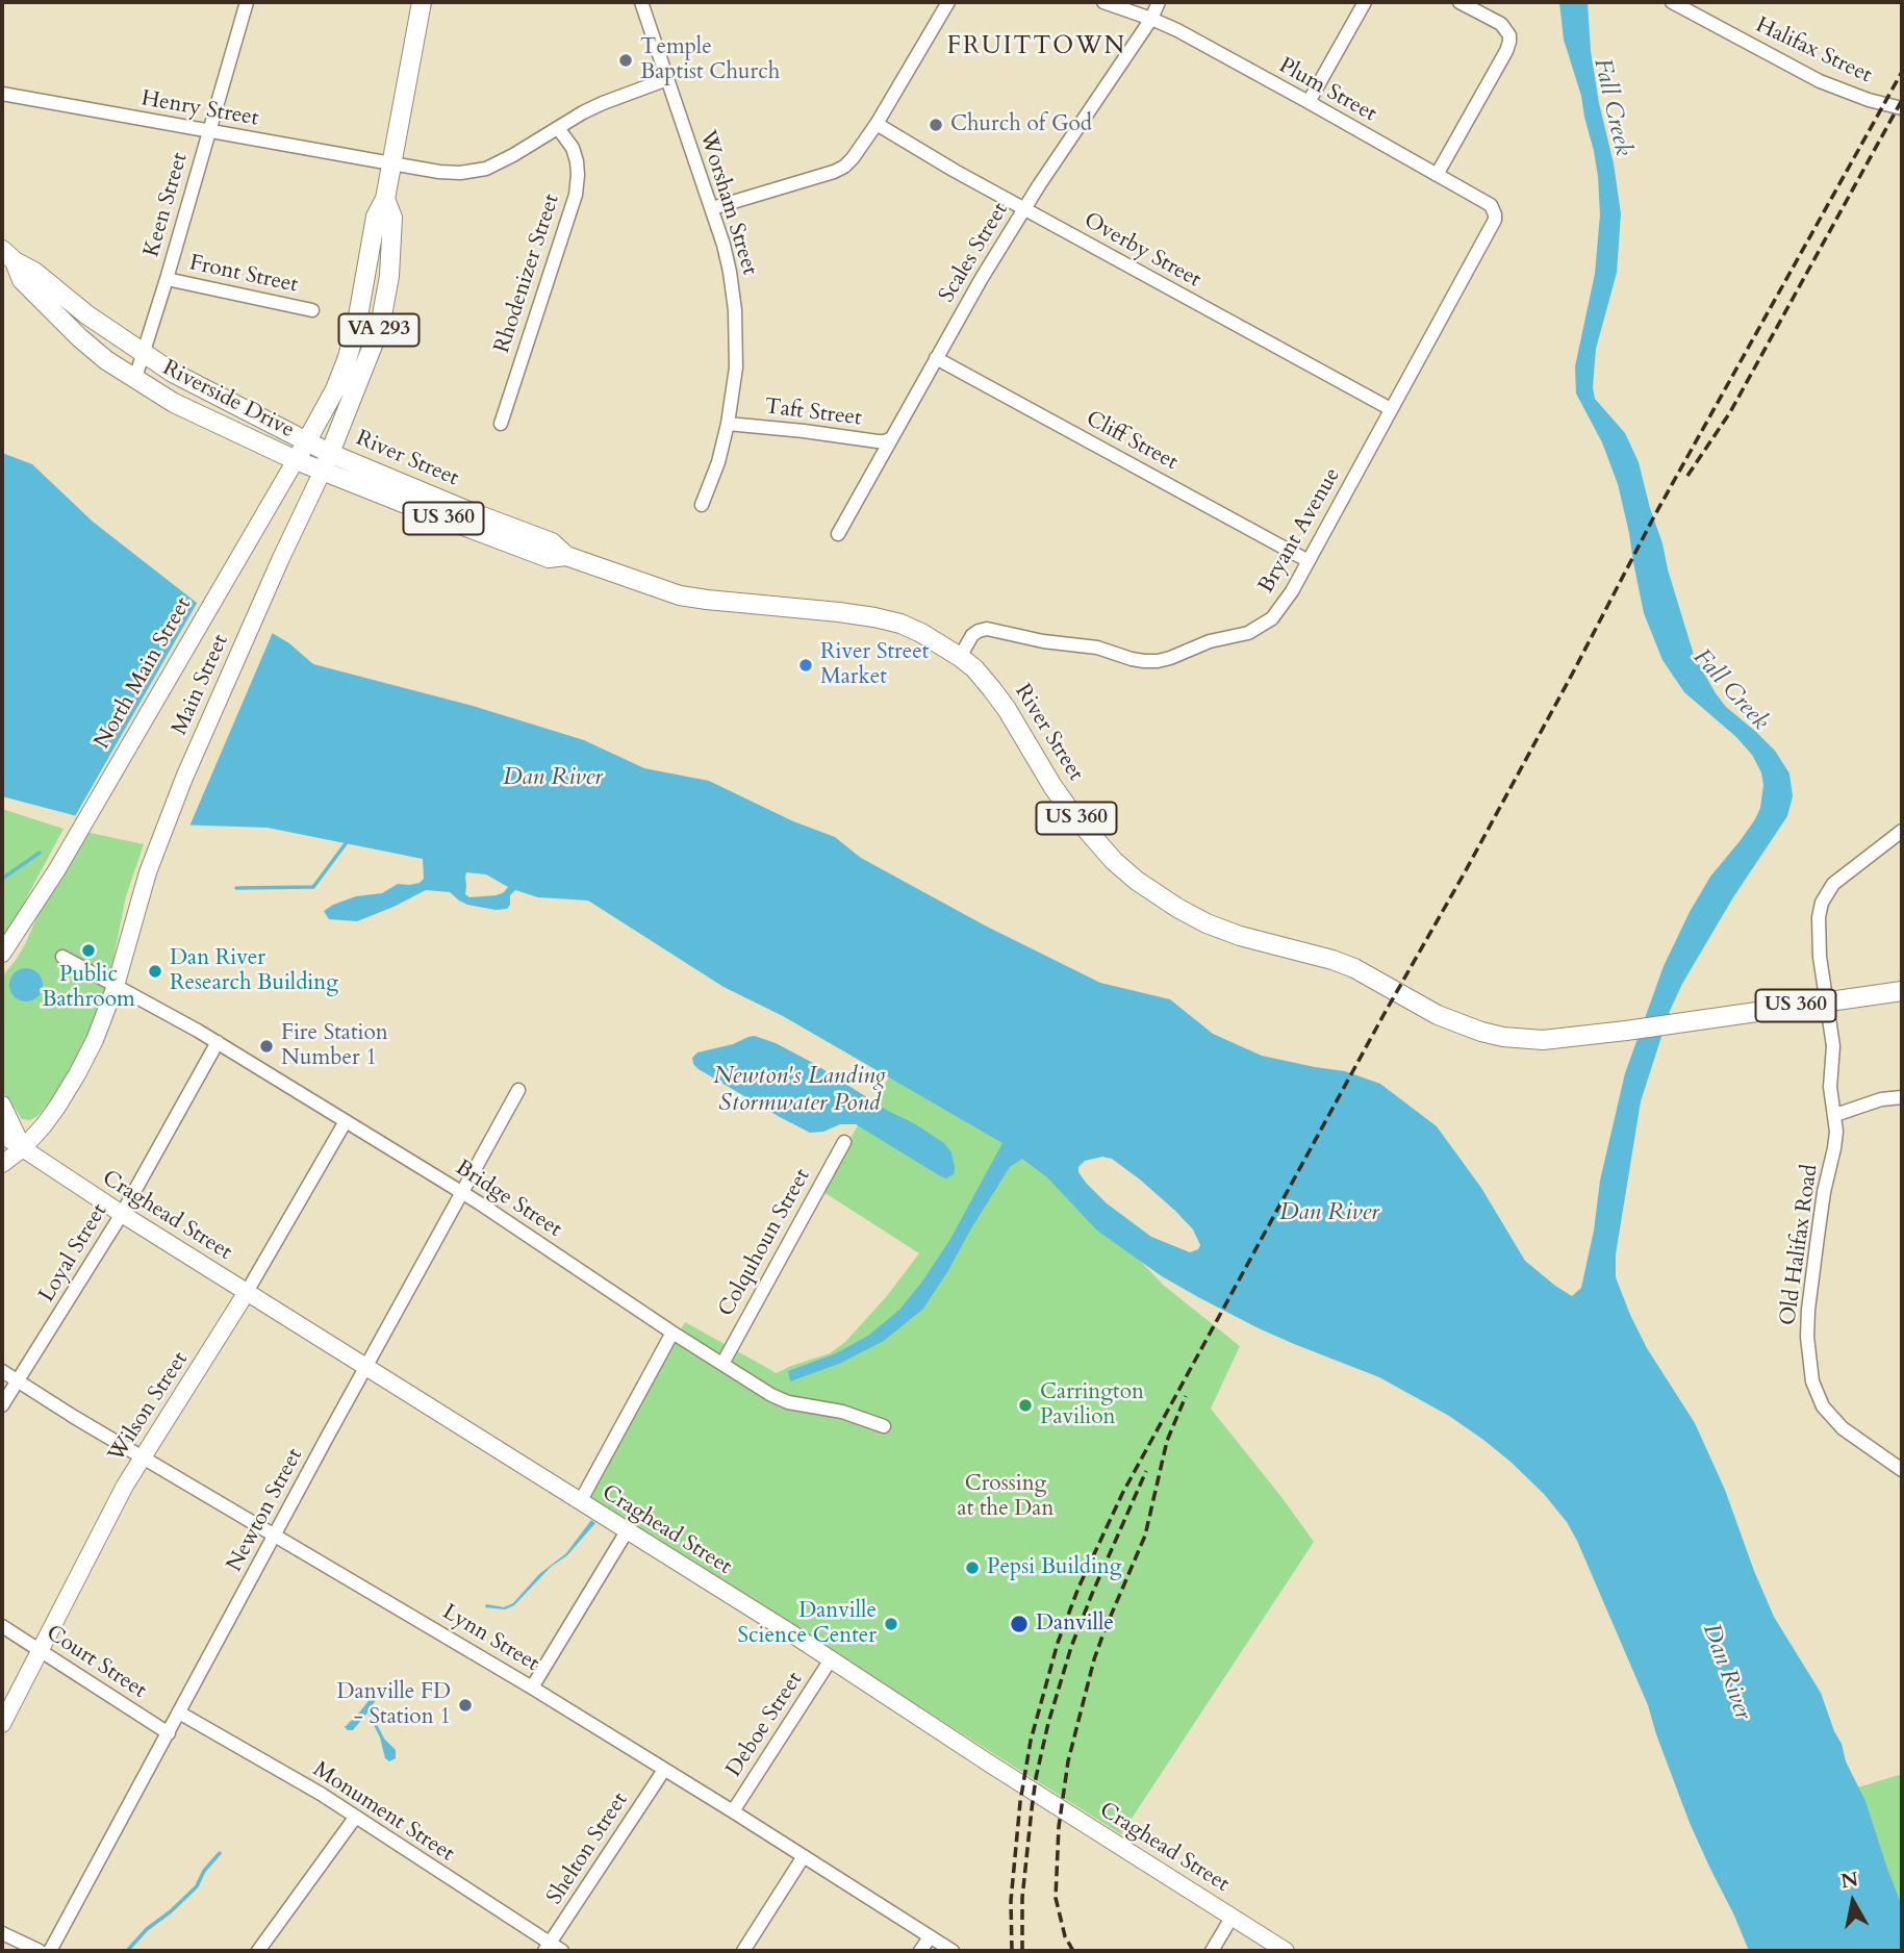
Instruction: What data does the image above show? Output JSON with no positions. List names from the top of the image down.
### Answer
{
  "streets": {
    "main road": [
      "VA 293",
      "Riverside Drive",
      "River Street",
      "US 360",
      "North Main Street",
      "Main Street",
      "Craghead Street",
      "Wilson Street"
    ],
    "street": [
      "Halifax Street",
      "Plum Street",
      "Henry Street",
      "Worsham Street",
      "Keen Street",
      "Overby Street",
      "Scales Street",
      "Rhodenizer Street",
      "Front Street",
      "Taft Street",
      "Cliff Street",
      "Bryant Avenue",
      "Bridge Street",
      "Colquhoun Street",
      "Old Halifax Road",
      "Loyal Street",
      "Newton Street",
      "Lynn Street",
      "Court Street",
      "Deboe Street",
      "Monument Street",
      "Shelton Street"
    ]
  },
  "crossings": [
    ["Plum Street", "Scales Street"],
    ["Plum Street", "Bryant Avenue"],
    ["Henry Street", "Keen Street"],
    ["Henry Street", "Rhodenizer Street"],
    ["Henry Street", "VA 293"],
    ["Worsham Street", "Taft Street"],
    ["Keen Street", "Front Street"],
    ["Keen Street", "Riverside Drive"],
    ["Overby Street", "Scales Street"],
    ["Overby Street", "Bryant Avenue"],
    ["Scales Street", "Taft Street"],
    ["Scales Street", "Cliff Street"],
    ["VA 293", "Riverside Drive"],
    ["VA 293", "River Street"],
    ["VA 293", "North Main Street"],
    ["VA 293", "Main Street"],
    ["VA 293", "Bridge Street"],
    ["VA 293", "Craghead Street"],
    ["Riverside Drive", "River Street"],
    ["Riverside Drive", "North Main Street"],
    ["Cliff Street", "Bryant Avenue"],
    ["River Street", "US 360"],
    ["River Street", "Bryant Avenue"],
    ["River Street", "North Main Street"],
    ["River Street", "Main Street"],
    ["River Street", "Old Halifax Road"],
    ["US 360", "Old Halifax Road"],
    ["Main Street", "Bridge Street"],
    ["Bridge Street", "Colquhoun Street"],
    ["Bridge Street", "Loyal Street"],
    ["Bridge Street", "Wilson Street"],
    ["Bridge Street", "Newton Street"],
    ["Craghead Street", "Loyal Street"],
    ["Craghead Street", "Wilson Street"],
    ["Craghead Street", "Newton Street"],
    ["Craghead Street", "Deboe Street"],
    ["Loyal Street", "Lynn Street"],
    ["Wilson Street", "Lynn Street"],
    ["Wilson Street", "Court Street"],
    ["Newton Street", "Lynn Street"],
    ["Newton Street", "Court Street"],
    ["Newton Street", "Monument Street"],
    ["Lynn Street", "Deboe Street"],
    ["Lynn Street", "Shelton Street"],
    ["Monument Street", "Shelton Street"]
  ],
  "districts": ["FRUITTOWN"],
  "water": ["Fall Creek", "Dan River", "Newton's Landing Stormwater Pond"],
  "parks": ["Crossing at the Dan"],
  "places": [
    "Temple Baptist Church",
    "Church of God",
    "River Street Market",
    "Public Bathroom",
    "Dan River Research Building",
    "Fire Station Number 1",
    "Carrington Pavilion",
    "Pepsi Building",
    "Danville Science Center",
    "Danville",
    "Danville FD - Station 1"
  ],
  "north": "top"
}
